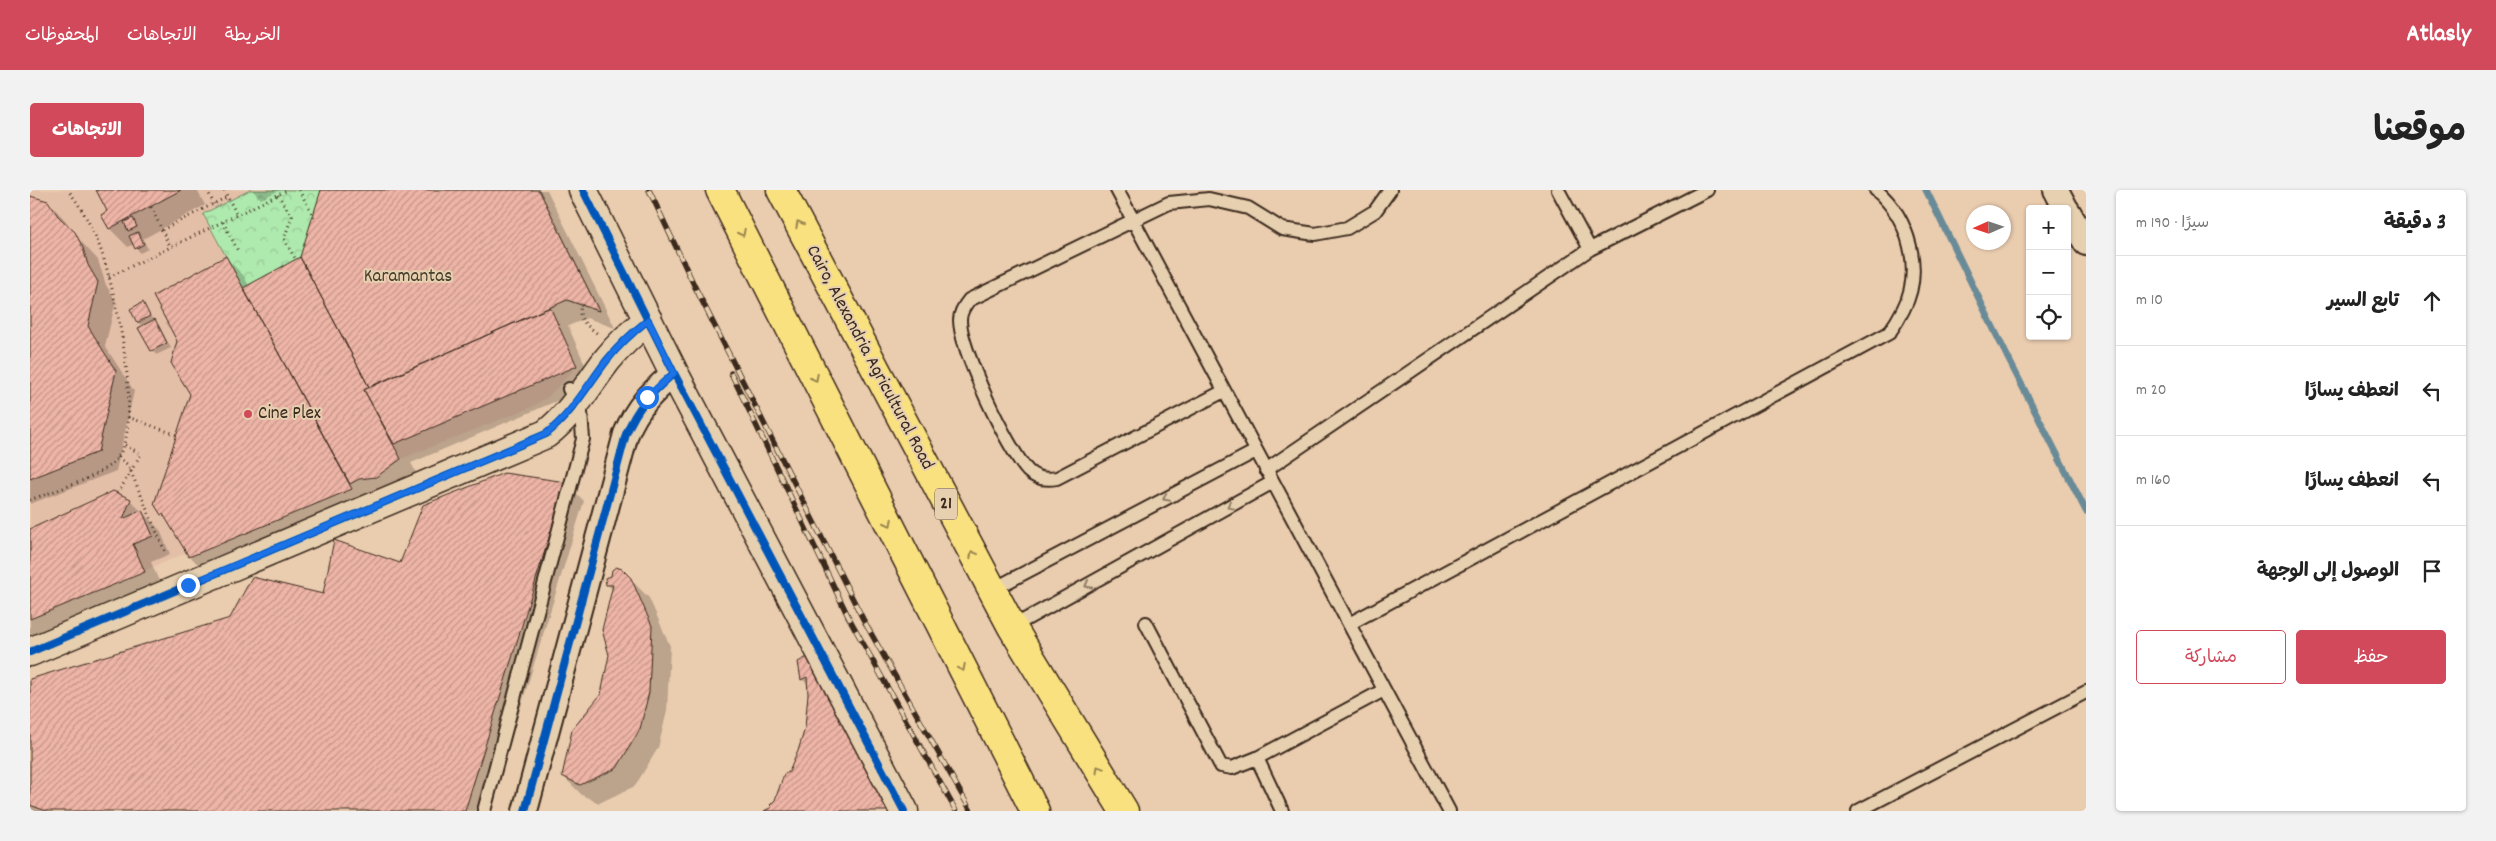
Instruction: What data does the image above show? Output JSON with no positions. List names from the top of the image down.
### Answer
{
  "streets": {
    "highway": ["Cairo, Alexandria Agricultural Road", "21"]
  },
  "parks": ["Karamantas"],
  "places": ["Cine Plex"],
  "north": "left",
  "page": {
    "header": "Atlasly",
    "nav": ["الخريطة", "الاتجاهات", "المحفوظات"],
    "title": "موقعنا",
    "buttons": [
      "الاتجاهات",
      ["حفظ", "مشاركة"]
    ],
    "heading": ["3 دقيقة", "سيرًا · 190 m"],
    "map_buttons": ["+", "−"],
    "list": [
      ["تابع السير", "10 m"],
      ["انعطف يسارًا", "20 m"],
      ["انعطف يسارًا", "160 m"],
      "الوصول إلى الوجهة"
    ]
  }
}
